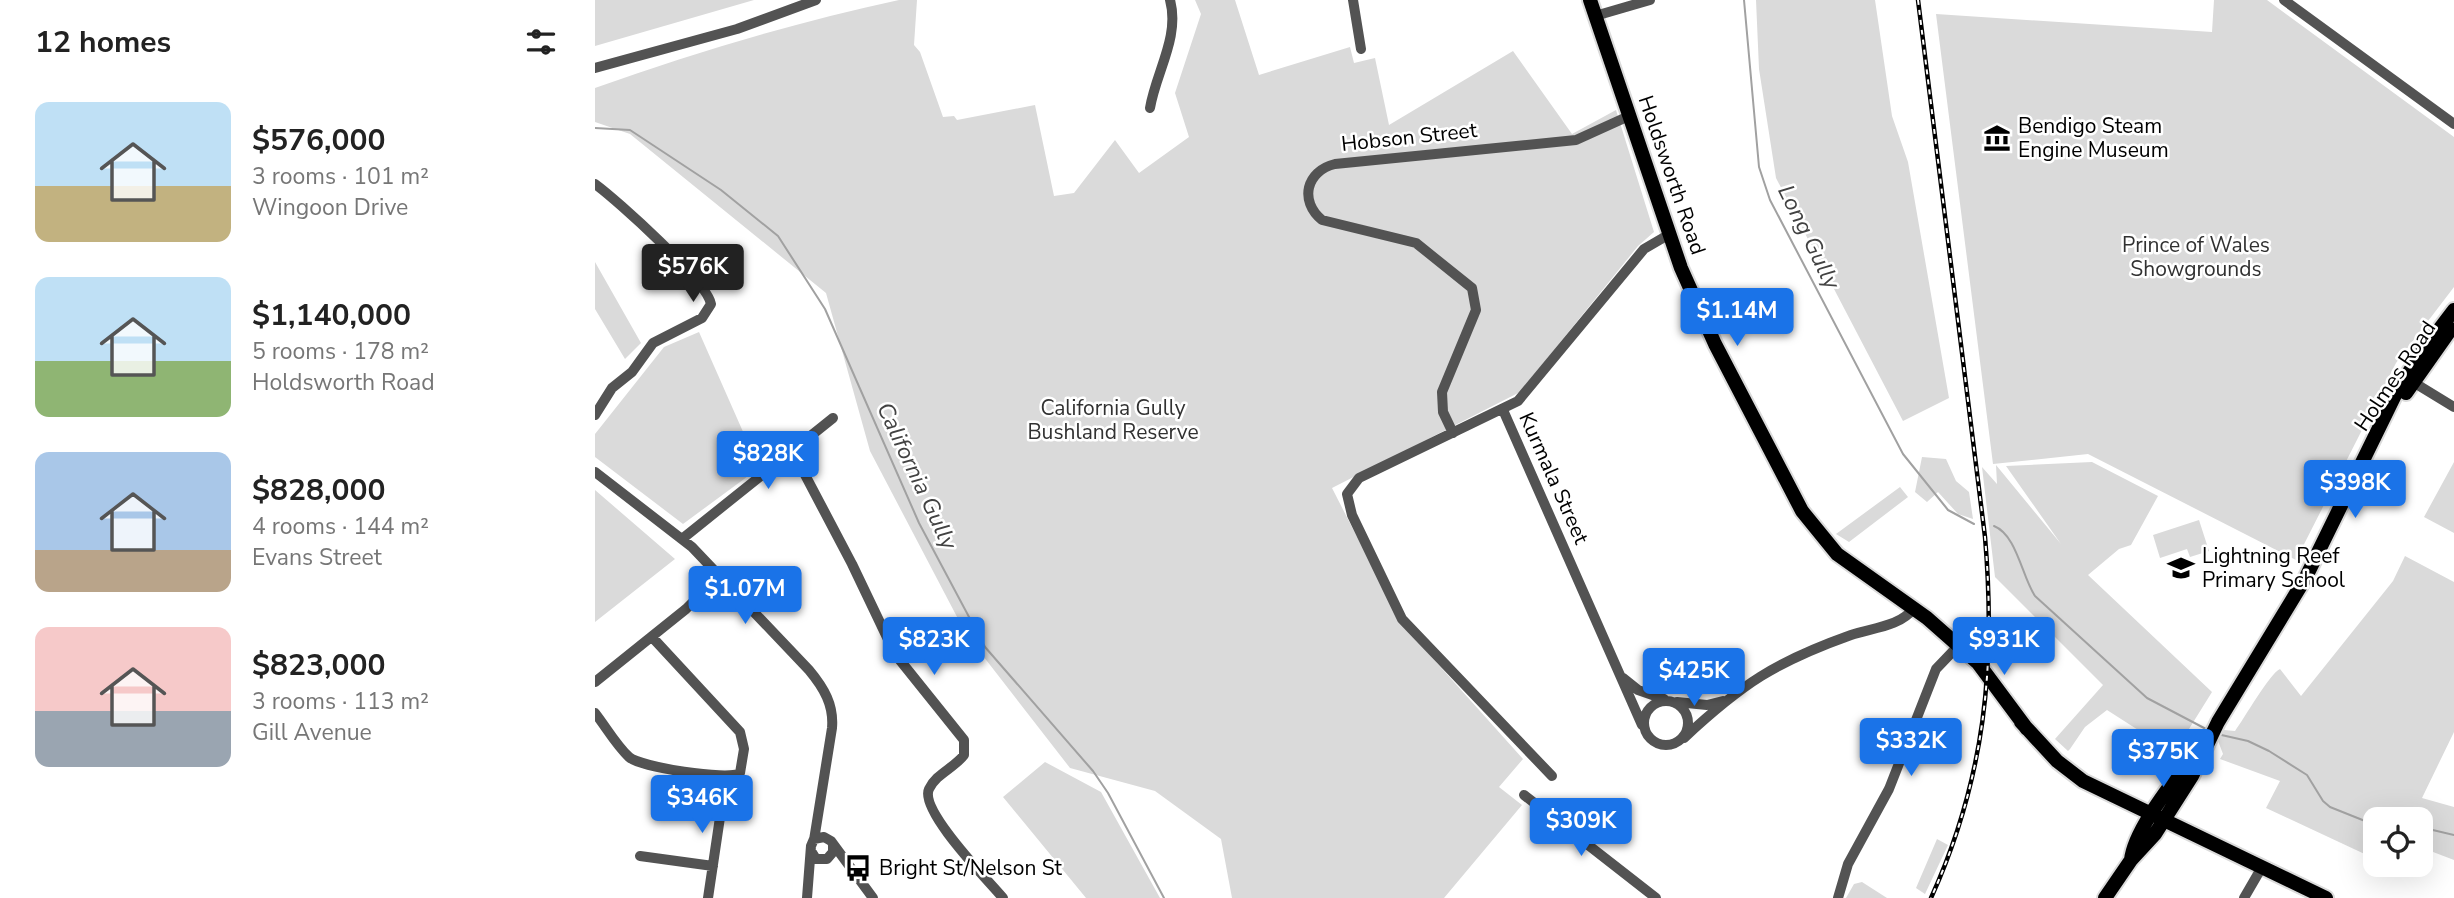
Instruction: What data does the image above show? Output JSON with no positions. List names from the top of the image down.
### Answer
{
  "streets": {
    "main road": ["Holdsworth Road", "Holmes Road"],
    "street": ["Hobson Street", "Kurmala Street"]
  },
  "crossings": [
    ["Hobson Street", "Holdsworth Road"],
    ["Holdsworth Road", "Holmes Road"],
    ["Holdsworth Road", "Kurmala Street"]
  ],
  "water": ["Long Gully", "California Gully"],
  "parks": ["Prince of Wales Showgrounds", "California Gully Bushland Reserve"],
  "places": {
    "museum": ["Bendigo Steam Engine Museum"],
    "school or university": ["Lightning Reef Primary School"],
    "bus stop": ["Bright St/Nelson St"]
  },
  "page": {
    "heading": "12 homes",
    "list": [
      {
        "name": "$576,000",
        "note": "3 rooms · 101 m² · Wingoon Drive"
      },
      {
        "name": "$1,140,000",
        "note": "5 rooms · 178 m² · Holdsworth Road"
      },
      {
        "name": "$828,000",
        "note": "4 rooms · 144 m² · Evans Street"
      },
      {
        "name": "$823,000",
        "note": "3 rooms · 113 m² · Gill Avenue"
      }
    ],
    "price": [
      "$576K",
      "$1.14M",
      "$828K",
      "$398K",
      "$1.07M",
      "$823K",
      "$931K",
      "$425K",
      "$332K",
      "$375K",
      "$346K",
      "$309K"
    ]
  }
}
